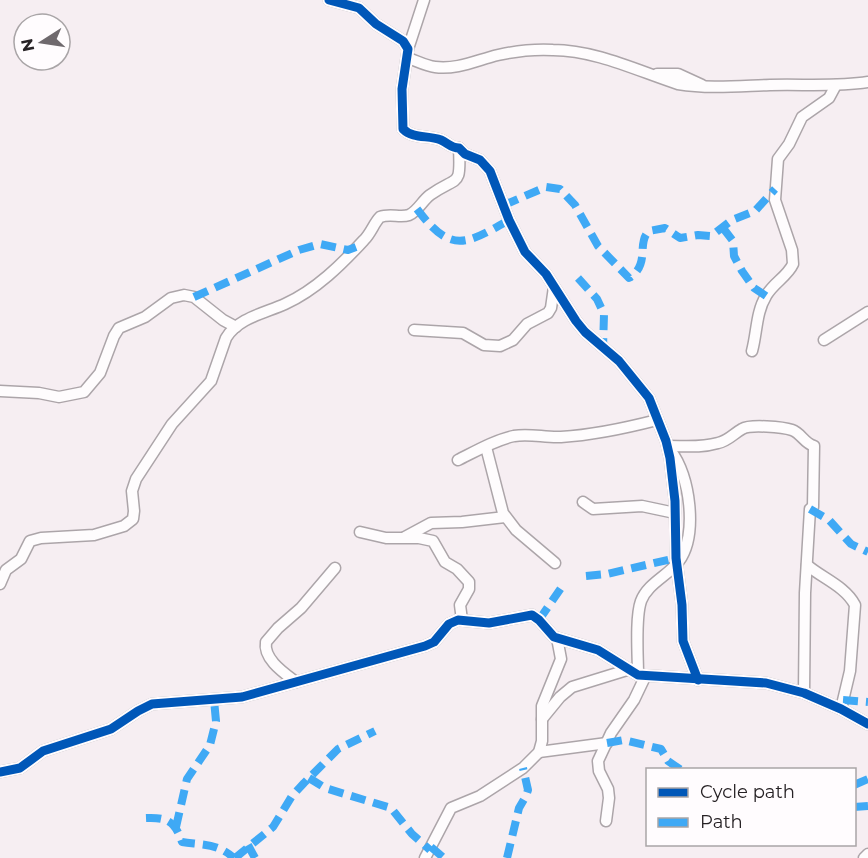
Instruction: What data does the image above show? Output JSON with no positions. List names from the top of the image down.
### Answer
{
  "legend": ["Cycle path", "Path"],
  "north": "left"
}
